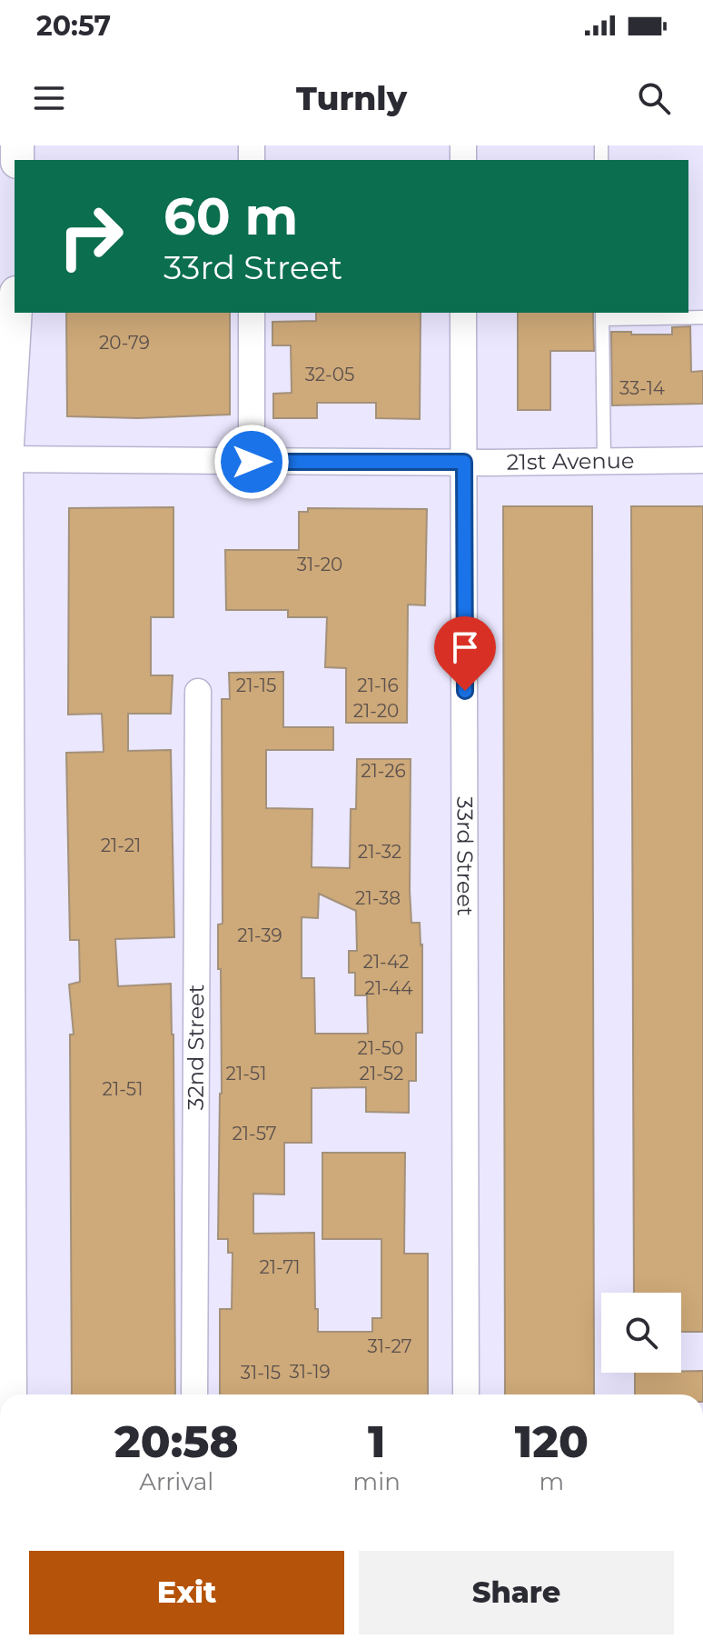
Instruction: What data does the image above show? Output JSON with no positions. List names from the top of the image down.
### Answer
{
  "streets": {
    "street": ["21st Avenue", "33rd Street", "32nd Street"]
  },
  "crossings": [
    ["21st Avenue", "33rd Street"]
  ],
  "house_numbers": [
    "20-79",
    "32-05",
    "33-14",
    "31-20",
    "21-15",
    "21-16",
    "21-20",
    "21-26",
    "21-21",
    "21-32",
    "21-38",
    "21-39",
    "21-42",
    "21-44",
    "21-50",
    "21-51",
    "21-52",
    "21-51",
    "21-57",
    "21-71",
    "31-27",
    "31-19",
    "31-15"
  ],
  "page": {
    "status": "20:57",
    "header": "Turnly",
    "turn": ["60 m", "33rd Street"],
    "eta": [
      "20:58",
      "Arrival",
      "1",
      "min",
      "120",
      "m"
    ],
    "buttons": ["Exit", "Share"]
  }
}
